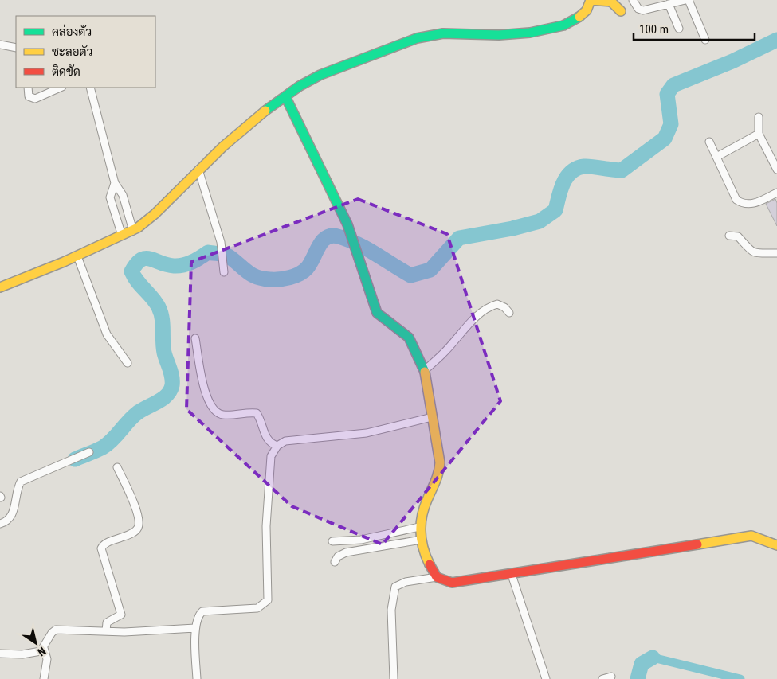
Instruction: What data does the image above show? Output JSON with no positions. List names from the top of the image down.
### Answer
{
  "legend": ["คล่องตัว", "ชะลอตัว", "ติดขัด"],
  "scale_bar": "100 m",
  "north": "bottom right"
}
